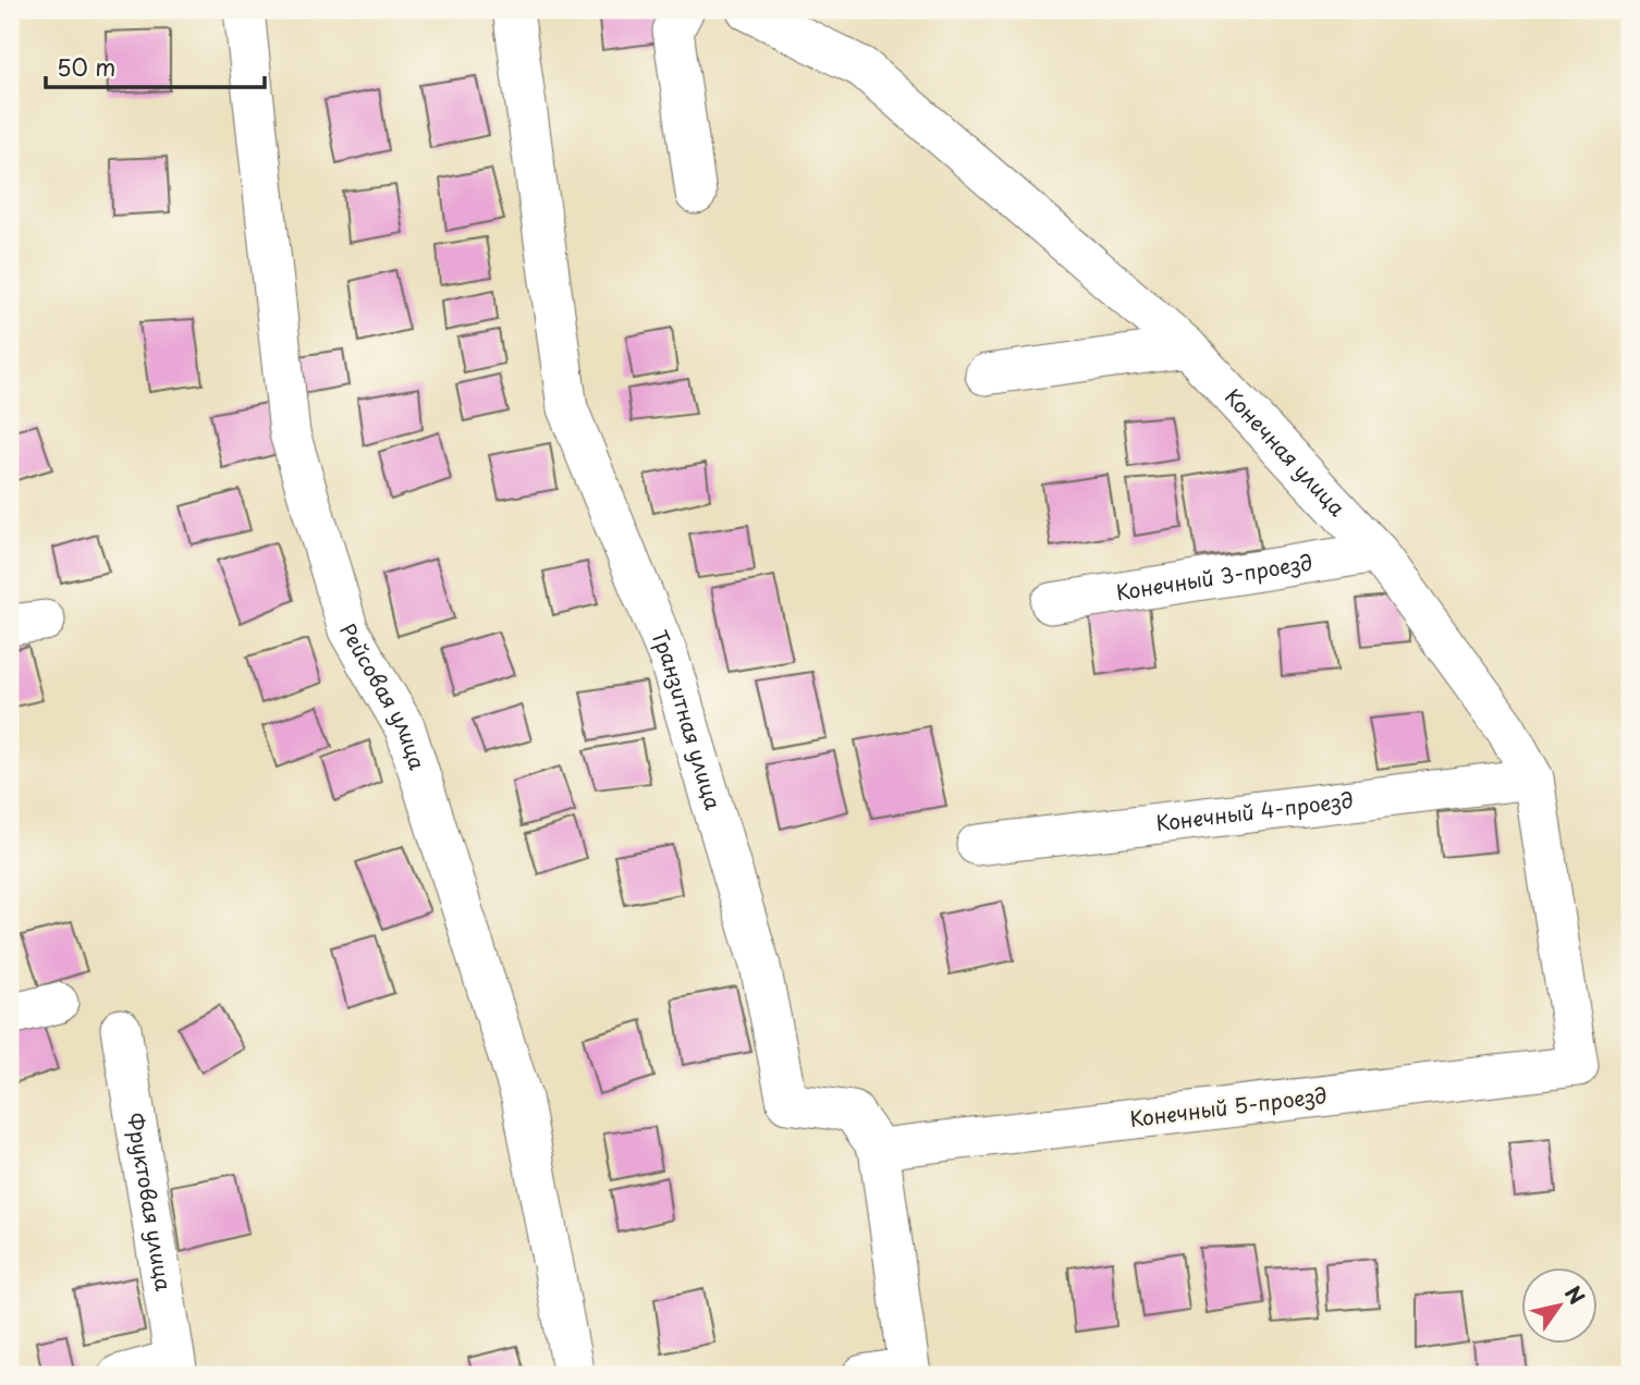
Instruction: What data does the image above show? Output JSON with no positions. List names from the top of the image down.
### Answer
{
  "streets": {
    "street": [
      "Конечная улица",
      "Конечный 3-проезд",
      "Рейсовая улица",
      "Транзитная улица",
      "Конечный 4-проезд",
      "Конечный 5-проезд",
      "Фруктовая улица"
    ]
  },
  "crossings": [
    ["Конечная улица", "Конечный 3-проезд"],
    ["Конечная улица", "Конечный 4-проезд"],
    ["Конечная улица", "Конечный 5-проезд"],
    ["Транзитная улица", "Конечный 5-проезд"]
  ],
  "scale_bar": "50 m",
  "north": "top right"
}
